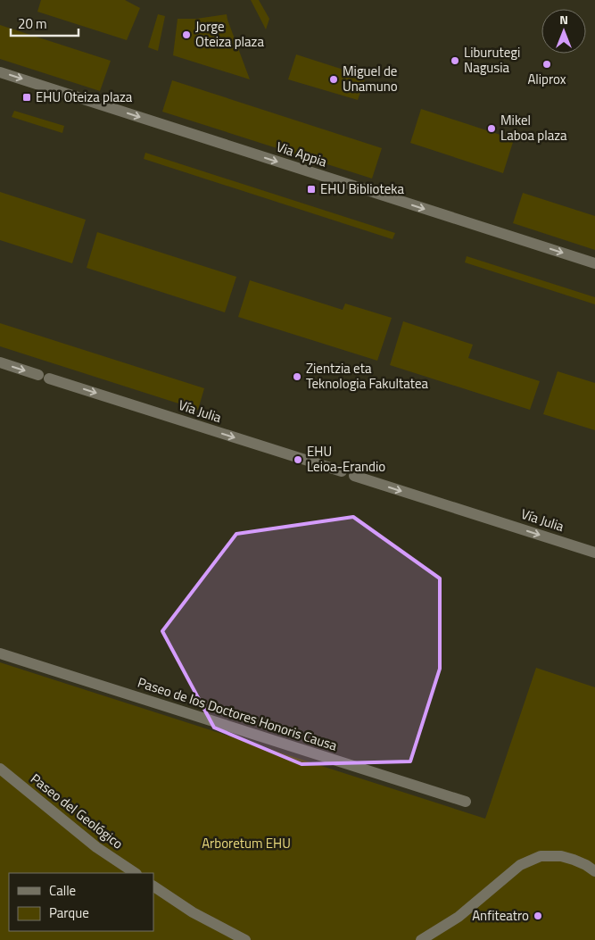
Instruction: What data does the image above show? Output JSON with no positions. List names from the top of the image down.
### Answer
{
  "streets": {
    "street": [
      "Via Appia",
      "Vía Julia",
      "Paseo de los Doctores Honoris Causa",
      "Paseo del Geológico"
    ]
  },
  "one_way": ["Via Appia", "Vía Julia"],
  "parks": ["Arboretum EHU"],
  "places": {
    "other": [
      "Jorge Oteiza plaza",
      "Liburutegi Nagusia",
      "Aliprox",
      "Miguel de Unamuno",
      "Mikel Laboa plaza",
      "Zientzia eta Teknologia Fakultatea",
      "EHU Leioa-Erandio",
      "Anfiteatro"
    ],
    "transit": ["EHU Oteiza plaza", "EHU Biblioteka"]
  },
  "legend": ["Calle", "Parque"],
  "scale_bar": "20 m",
  "north": "top"
}
